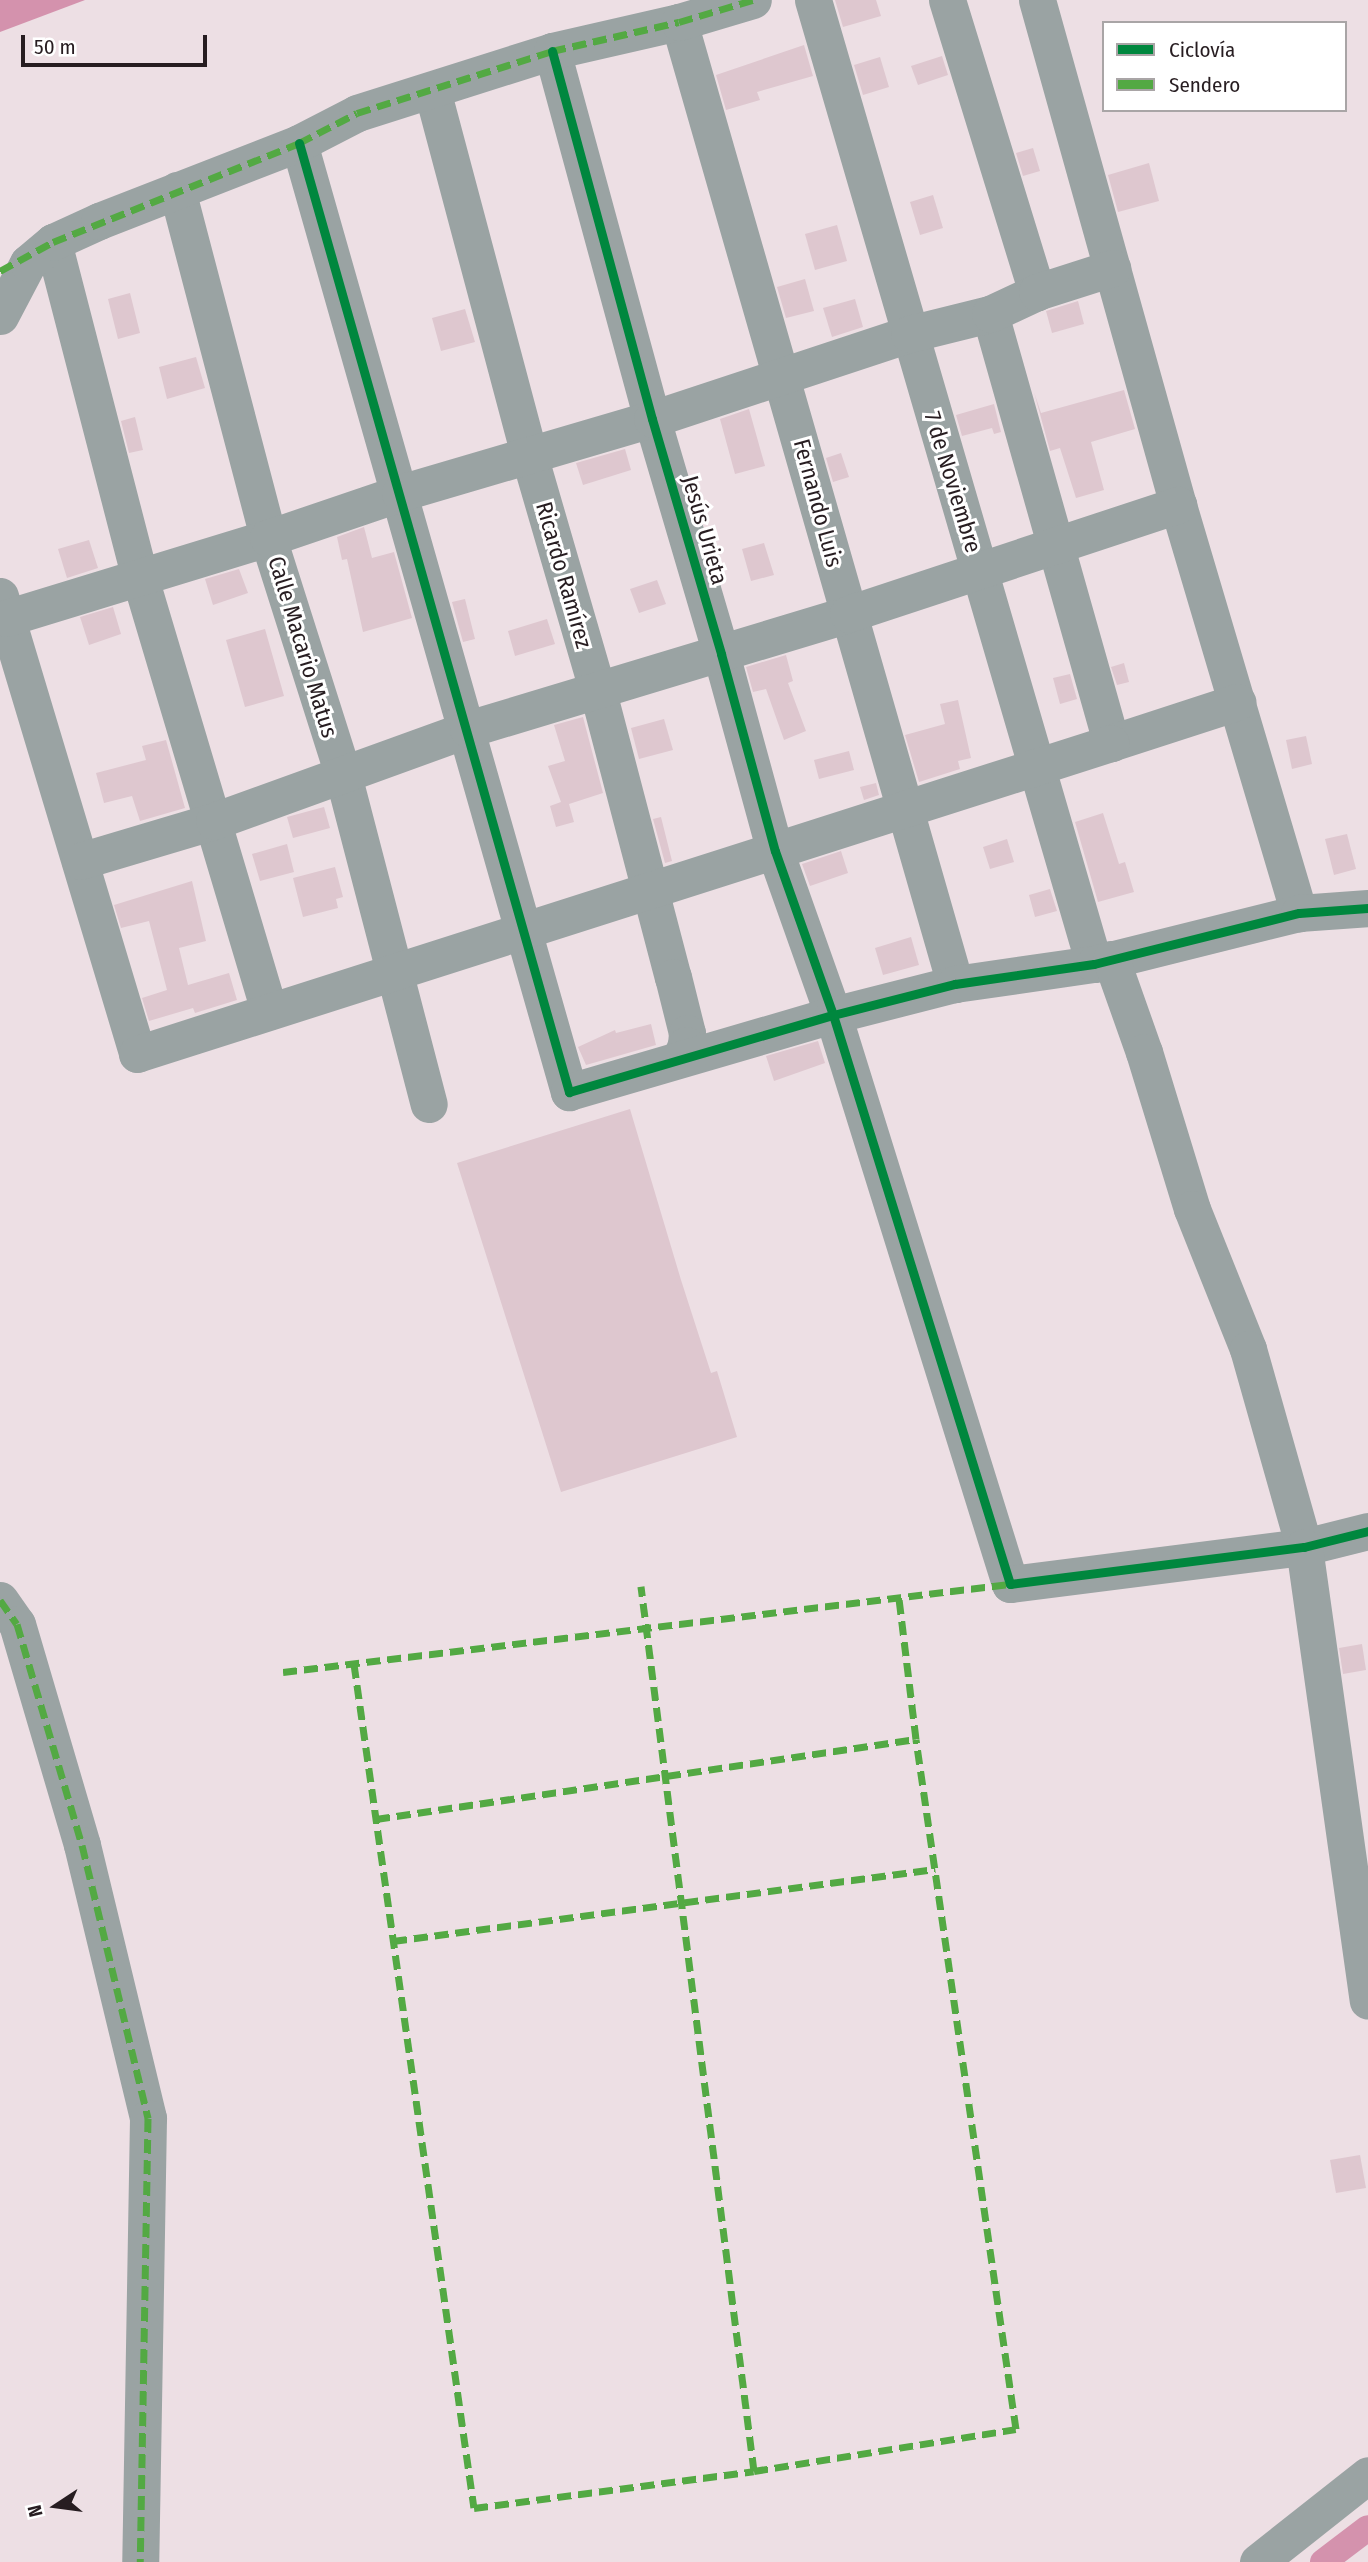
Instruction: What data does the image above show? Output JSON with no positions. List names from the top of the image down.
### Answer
{
  "streets": {
    "street": [
      "7 de Noviembre",
      "Fernando Luis",
      "Jesús Urieta",
      "Ricardo Ramírez",
      "Calle Macario Matus"
    ]
  },
  "crossings": [
    ["7 de Noviembre", "Jesús Urieta"]
  ],
  "legend": ["Ciclovía", "Sendero"],
  "scale_bar": "50 m",
  "north": "left"
}
